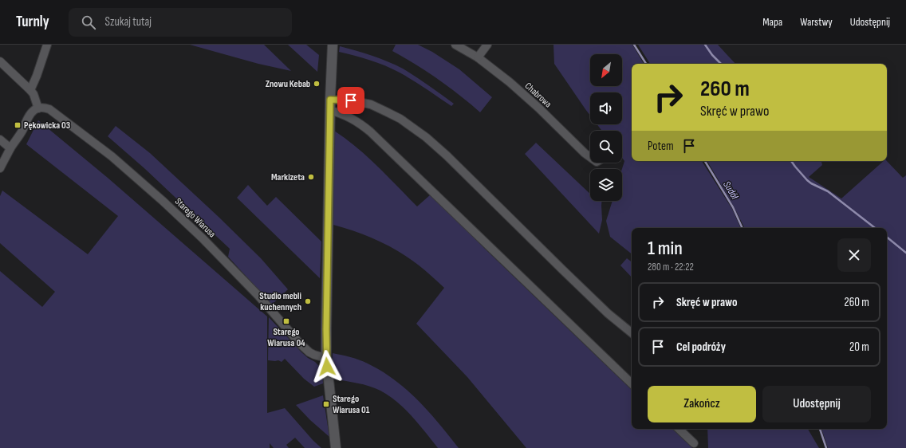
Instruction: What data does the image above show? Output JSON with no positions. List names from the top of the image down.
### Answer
{
  "streets": {
    "street": ["Chabrowa", "Starego Wiarusa"]
  },
  "water": ["Sudół"],
  "places": {
    "other": ["Znowu Kebab", "Markizeta", "Studio mebli kuchennych"],
    "transit": ["Pękowicka 03", "Starego Wiarusa 04", "Starego Wiarusa 01"]
  },
  "north": "bottom left",
  "page": {
    "header": "Turnly",
    "search": "Szukaj tutaj",
    "nav": ["Mapa", "Warstwy", "Udostępnij"],
    "turn": ["260 m", "Skręć w prawo"],
    "then": "Potem",
    "heading": ["1 min", "280 m · 22:22"],
    "list": [
      {
        "name": "Skręć w prawo",
        "value": "260 m"
      },
      {
        "name": "Cel podróży",
        "value": "20 m"
      }
    ],
    "buttons": ["Zakończ", "Udostępnij"]
  }
}
